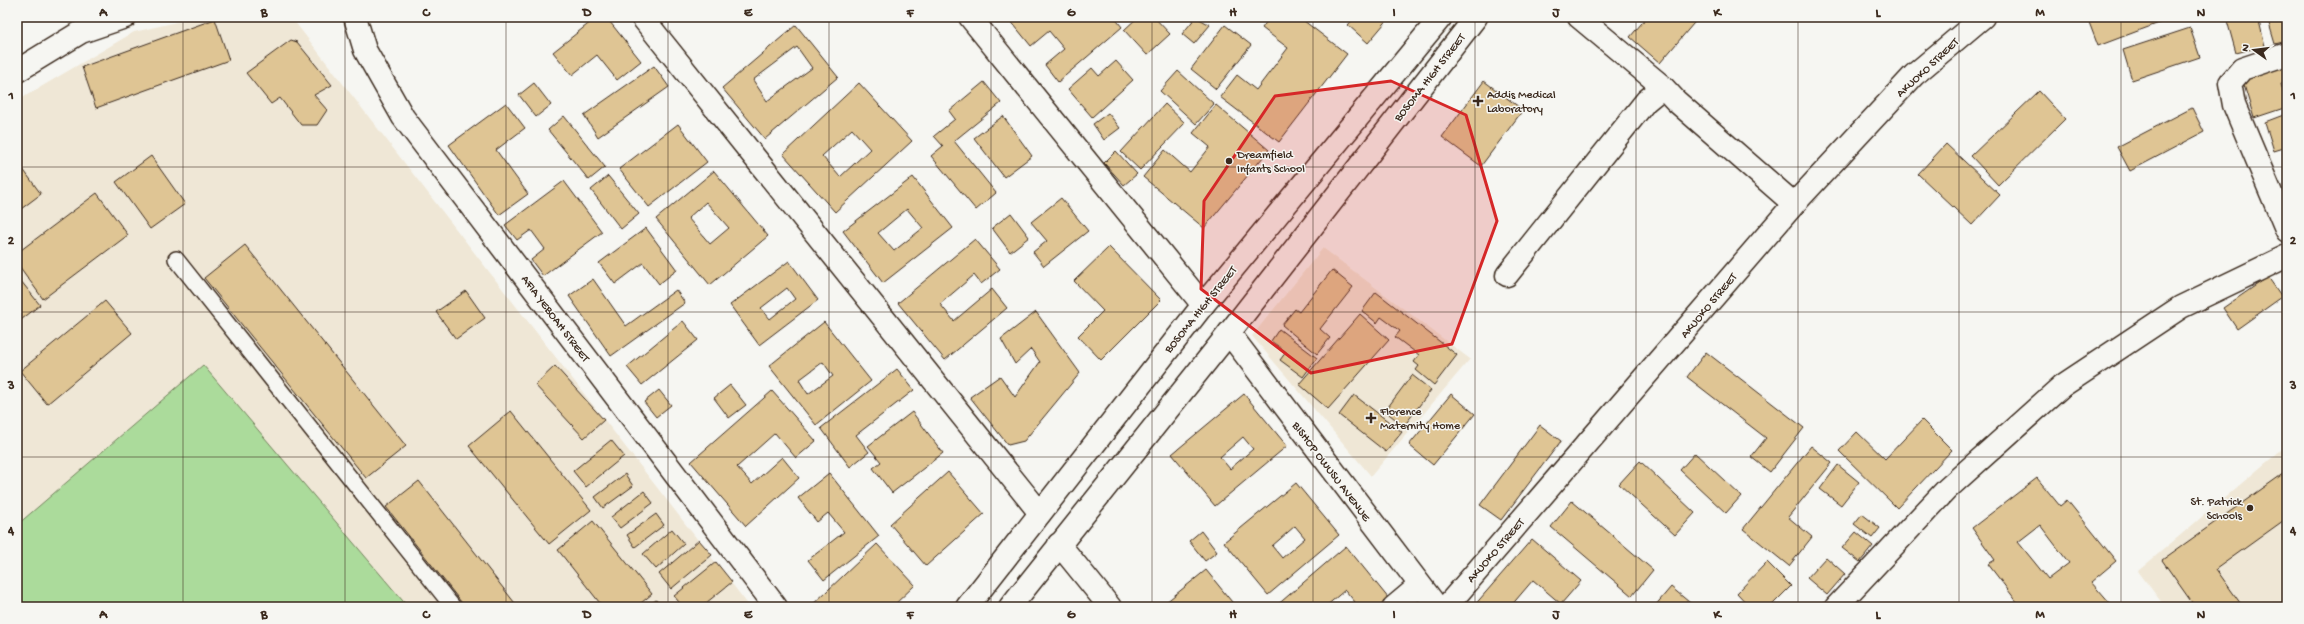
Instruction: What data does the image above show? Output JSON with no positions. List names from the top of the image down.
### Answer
{
  "streets": {
    "street": [
      "AKUOKO STREET",
      "BOSOMA HIGH STREET",
      "AFIA YEBOAH STREET",
      "BISHOP OWUSU AVENUE"
    ]
  },
  "crossings": [
    ["BOSOMA HIGH STREET", "BISHOP OWUSU AVENUE"]
  ],
  "places": {
    "health": ["Addis Medical Laboratory", "Florence Maternity Home"],
    "other": ["Dreamfield Infants School", "St. Patrick Schools"]
  },
  "north": "left",
  "grid": {
    "columns": [
      "A",
      "B",
      "C",
      "D",
      "E",
      "F",
      "G",
      "H",
      "I",
      "J",
      "K",
      "L",
      "M",
      "N"
    ],
    "rows": [
      "1",
      "2",
      "3",
      "4"
    ]
  }
}
